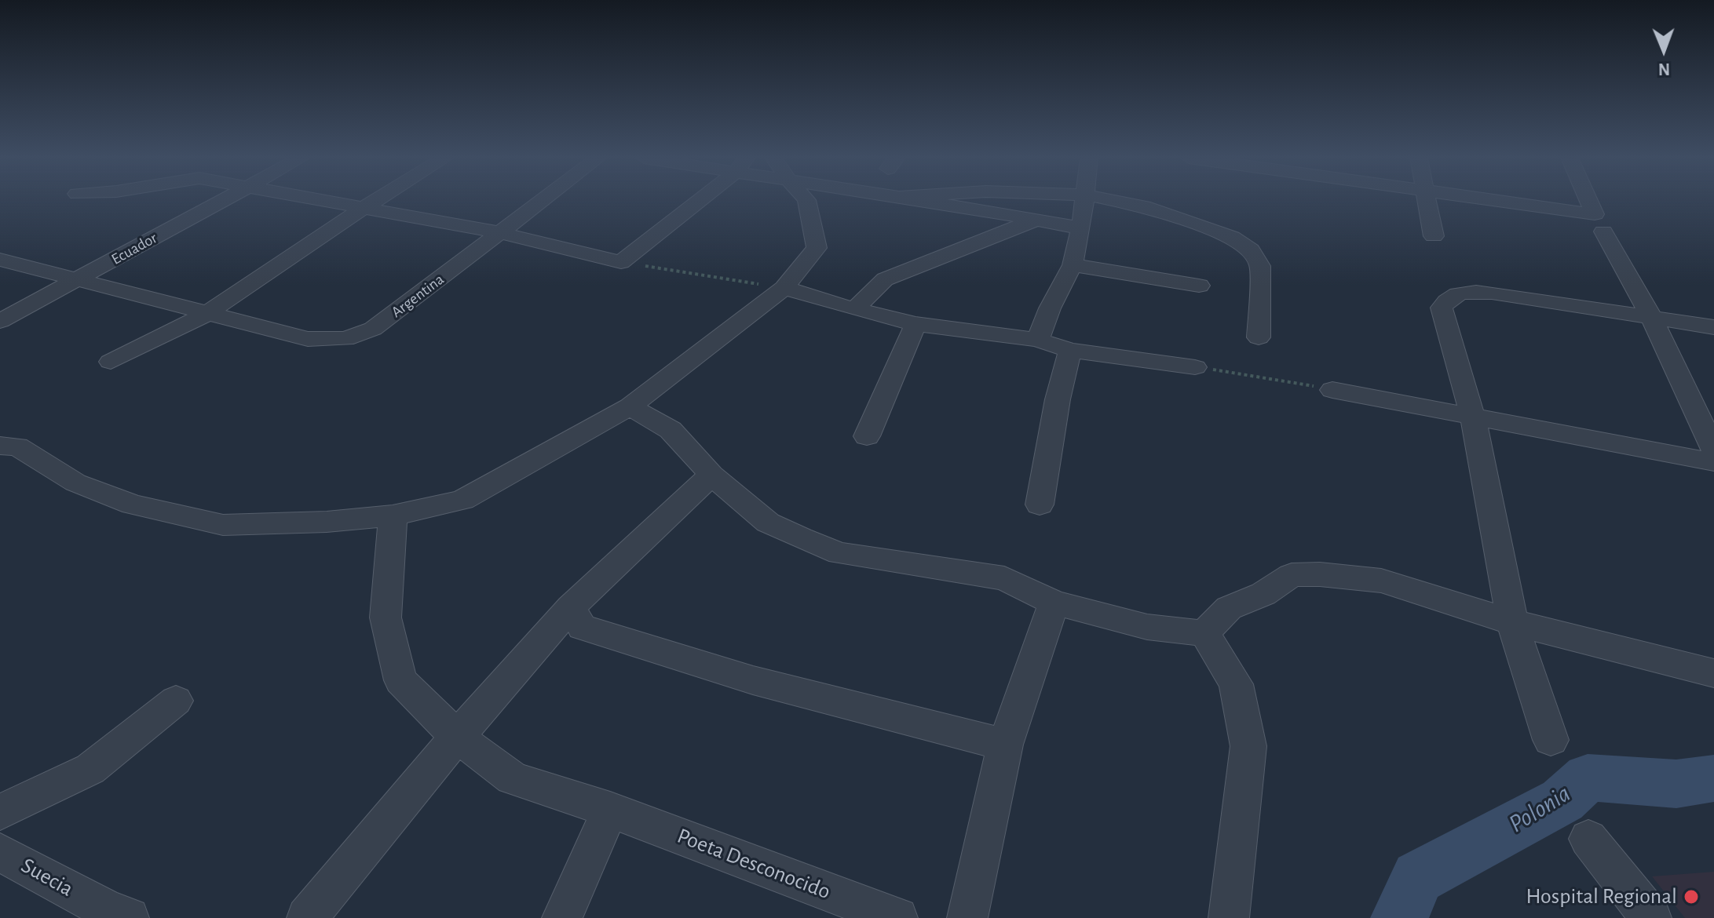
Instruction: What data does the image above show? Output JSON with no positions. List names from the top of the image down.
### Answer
{
  "streets": {
    "street": [
      "Ecuador",
      "Argentina",
      "Poeta Desconocido",
      "Suecia"
    ]
  },
  "crossings": [
    ["Ecuador", "Argentina"]
  ],
  "water": ["Polonia"],
  "places": ["Hospital Regional"],
  "north": "bottom"
}
